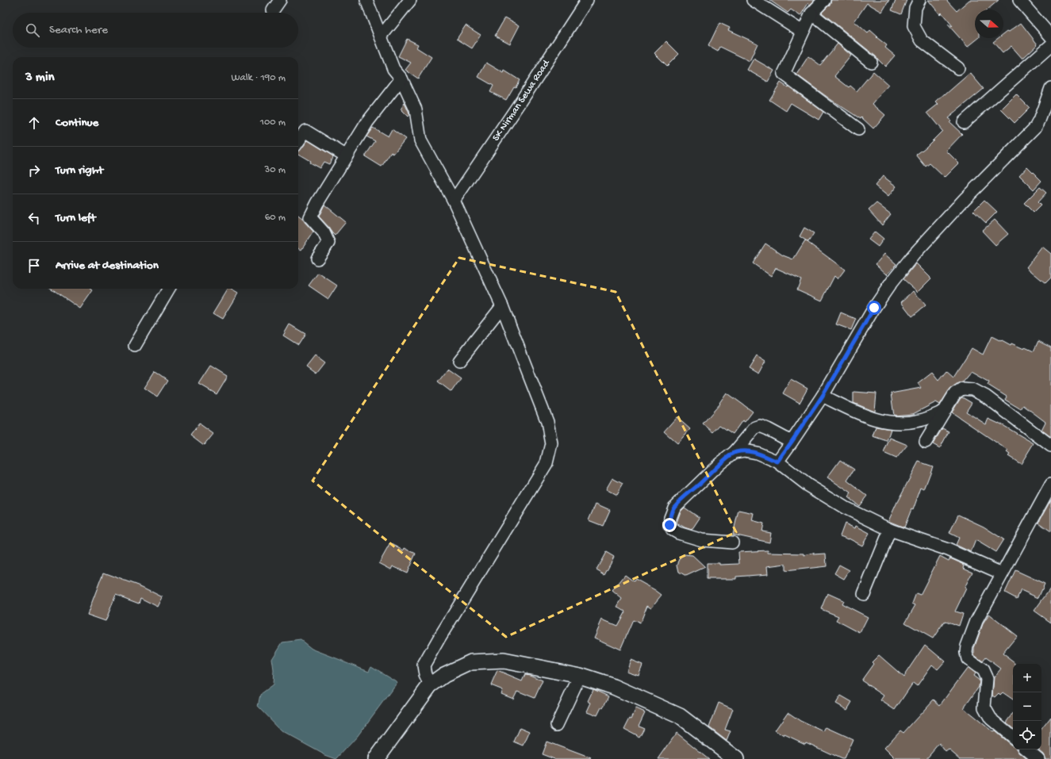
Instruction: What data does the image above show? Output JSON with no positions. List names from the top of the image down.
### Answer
{
  "streets": {
    "street": ["SK Nirman Sewa Road"]
  },
  "north": "right",
  "page": {
    "search": "Search here",
    "heading": ["3 min", "Walk · 190 m"],
    "list": [
      ["Continue", "100 m"],
      ["Turn right", "30 m"],
      ["Turn left", "60 m"],
      "Arrive at destination"
    ],
    "map_buttons": ["+", "−"]
  }
}
